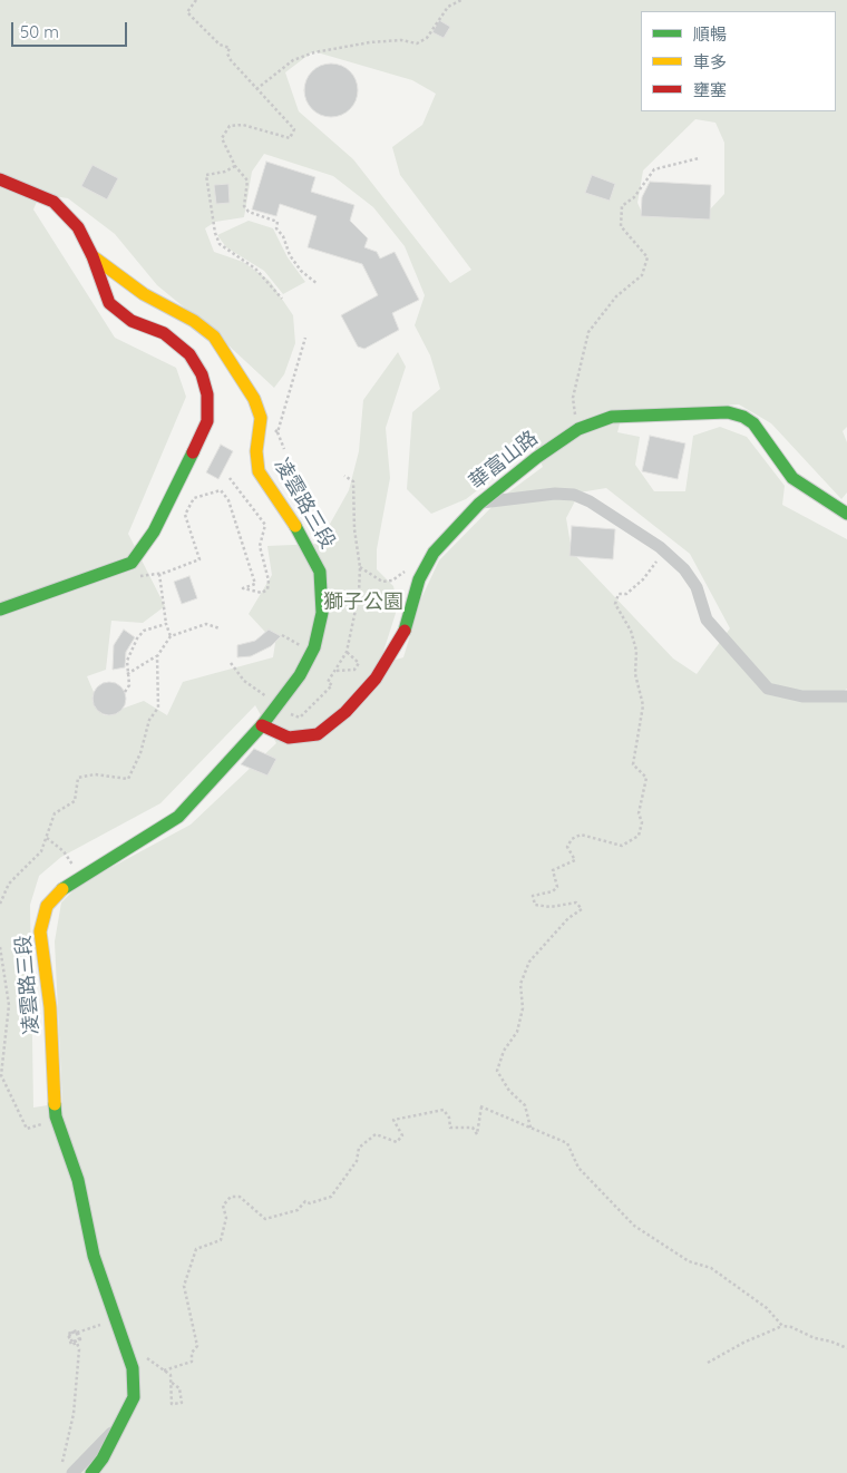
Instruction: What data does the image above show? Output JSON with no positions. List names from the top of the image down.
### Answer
{
  "streets": {
    "street": ["華富山路", "凌雲路三段"]
  },
  "crossings": [
    ["華富山路", "凌雲路三段"]
  ],
  "parks": ["獅子公園"],
  "legend": ["順暢", "車多", "壅塞"],
  "scale_bar": "50 m"
}
